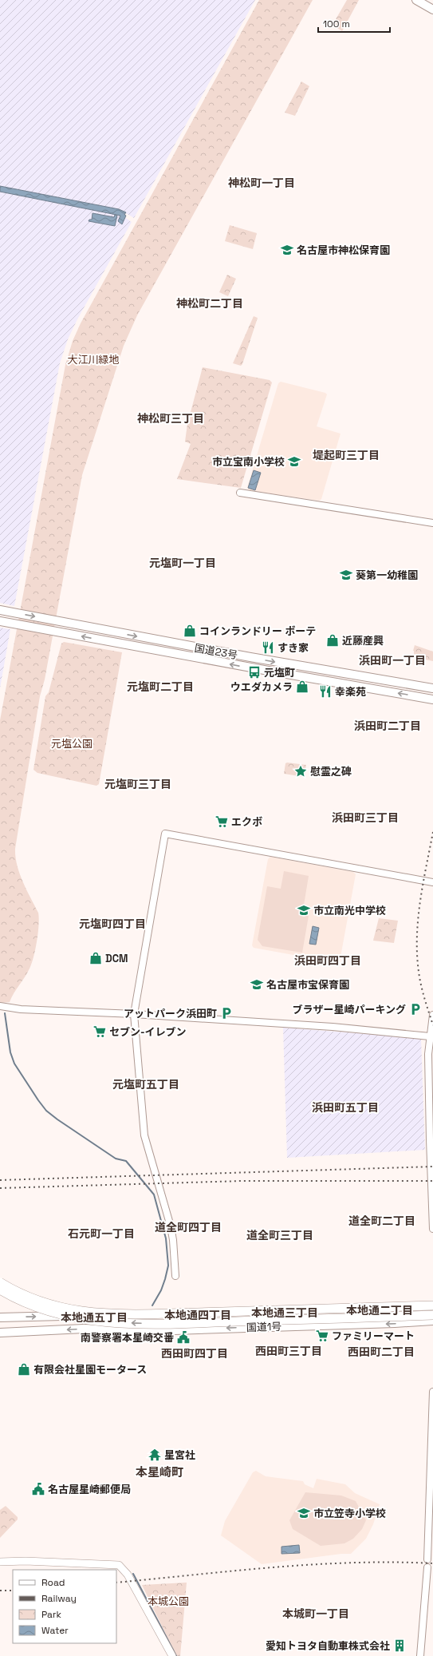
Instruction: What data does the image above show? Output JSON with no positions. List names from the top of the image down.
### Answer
{
  "streets": {
    "highway": ["国道23号", "国道1号"]
  },
  "districts": [
    "神松町一丁目",
    "神松町二丁目",
    "神松町三丁目",
    "堤起町三丁目",
    "元塩町一丁目",
    "浜田町一丁目",
    "元塩町二丁目",
    "浜田町二丁目",
    "元塩町三丁目",
    "浜田町三丁目",
    "元塩町四丁目",
    "浜田町四丁目",
    "元塩町五丁目",
    "浜田町五丁目",
    "道全町二丁目",
    "道全町四丁目",
    "石元町一丁目",
    "道全町三丁目",
    "本地通二丁目",
    "本地通三丁目",
    "本地通四丁目",
    "本地通五丁目",
    "西田町三丁目",
    "西田町二丁目",
    "西田町四丁目",
    "本星崎町",
    "本城町一丁目"
  ],
  "parks": ["大江川緑地", "元塩公園", "本城公園"],
  "places": {
    "school or university": [
      "名古屋市神松保育園",
      "市立宝南小学校",
      "葵第一幼稚園",
      "市立南光中学校",
      "名古屋市宝保育園",
      "市立笠寺小学校"
    ],
    "shop": [
      "コインランドリー ボーテ",
      "近藤産興",
      "ウエダカメラ",
      "DCM",
      "有限会社星園モータース"
    ],
    "restaurant": ["すき家", "幸楽苑"],
    "bus stop": ["元塩町"],
    "place": ["慰霊之碑"],
    "supermarket": ["エクボ", "セブン-イレブン", "ファミリーマート"],
    "parking": ["ブラザー星崎パーキング", "アットパーク浜田町"],
    "public building": ["南警察署本星崎交番", "名古屋星崎郵便局"],
    "temple": ["星宮社"],
    "building": ["愛知トヨタ自動車株式会社"]
  },
  "legend": [
    "Road",
    "Railway",
    "Park",
    "Water"
  ],
  "scale_bar": "100 m"
}
